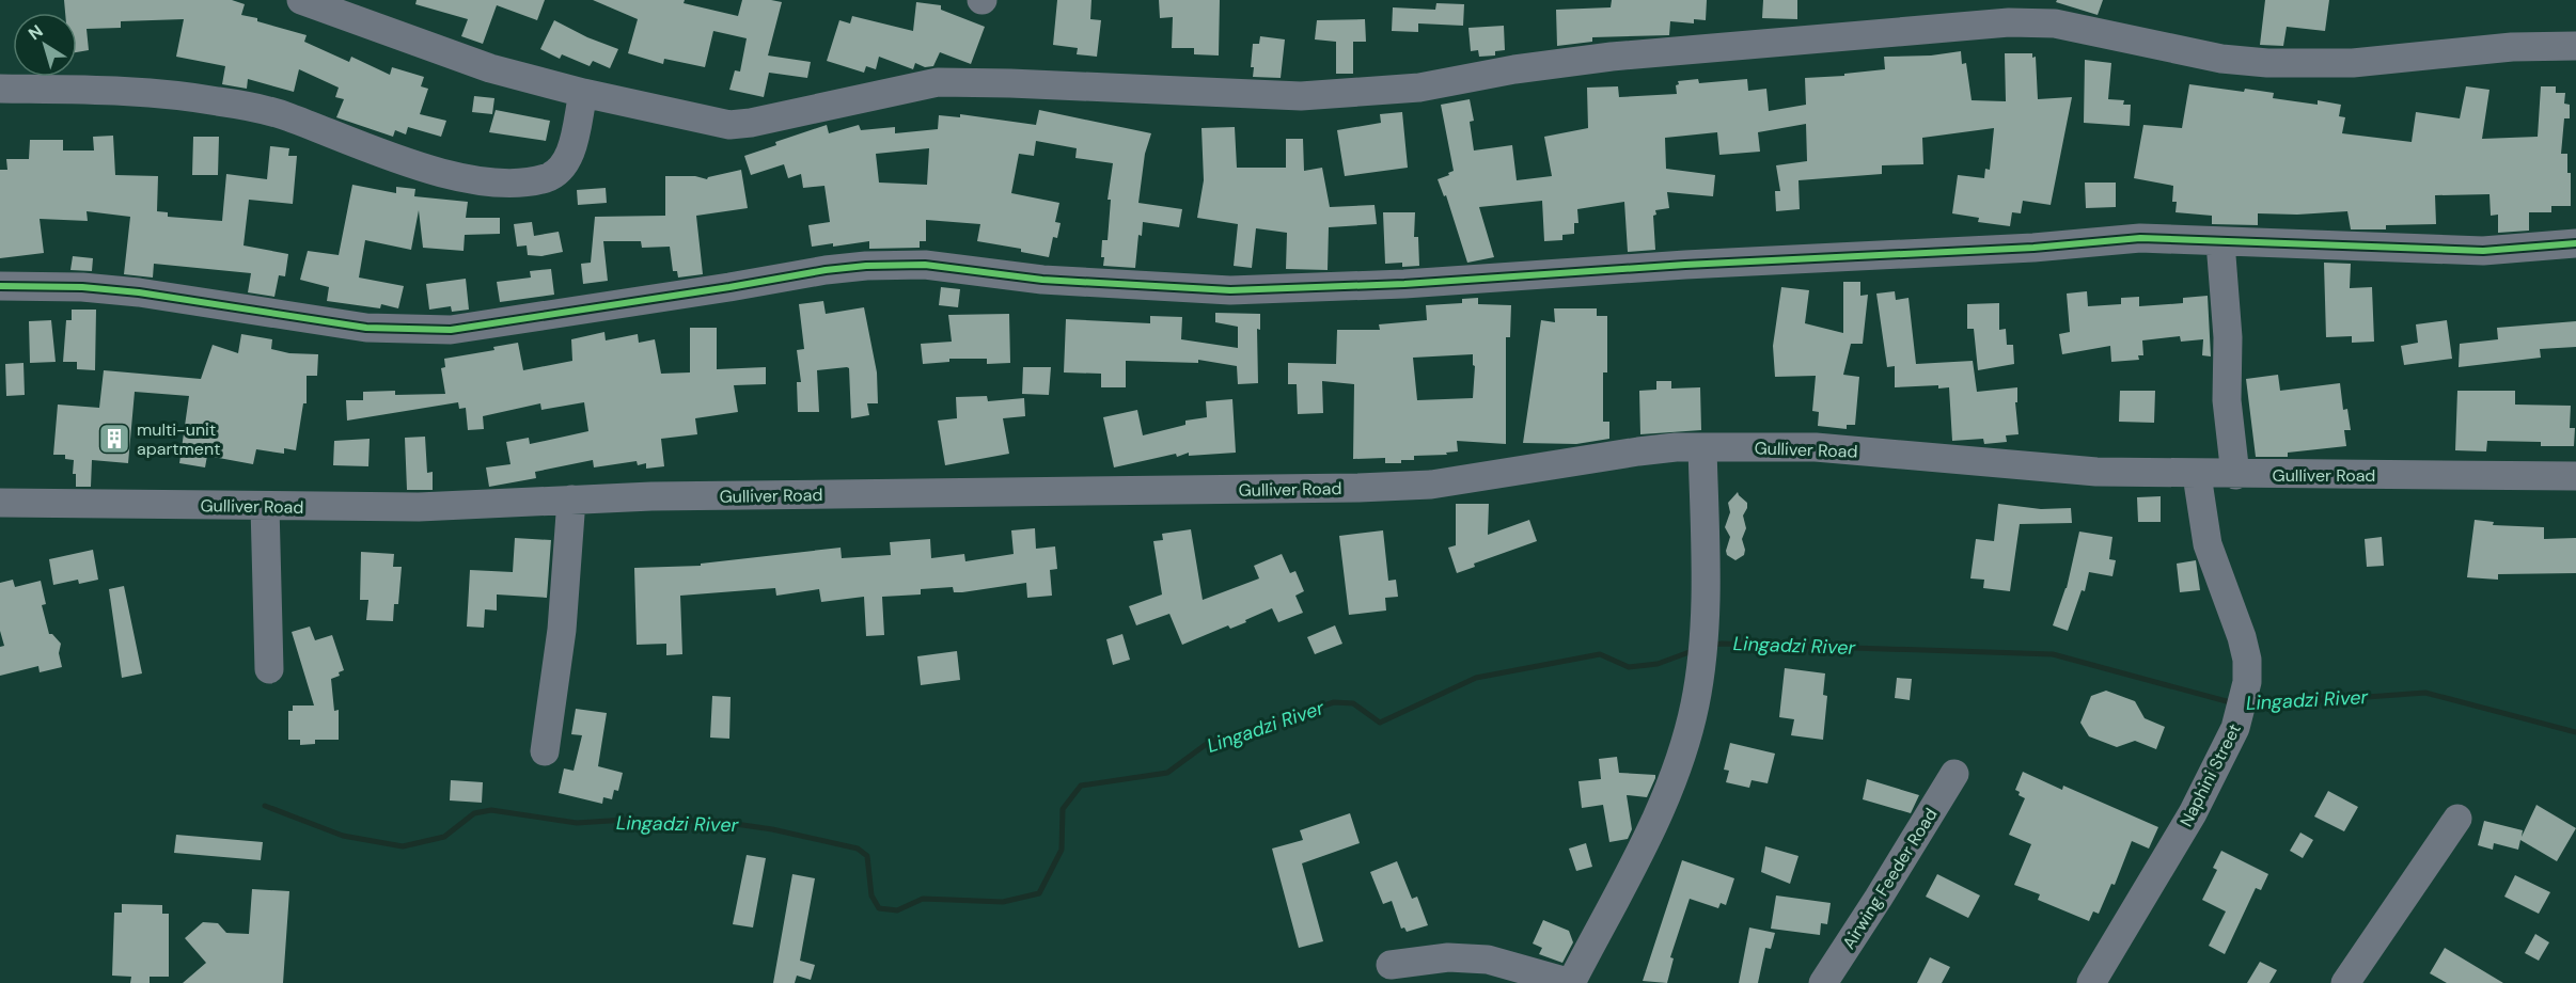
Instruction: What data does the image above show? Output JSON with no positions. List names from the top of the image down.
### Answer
{
  "streets": {
    "street": ["Gulliver Road", "Naphini Street", "Airwing Feeder Road"]
  },
  "crossings": [
    ["Gulliver Road", "Naphini Street"]
  ],
  "water": ["Lingadzi River"],
  "places": {
    "building": ["multi-unit apartment"]
  },
  "north": "top left"
}
